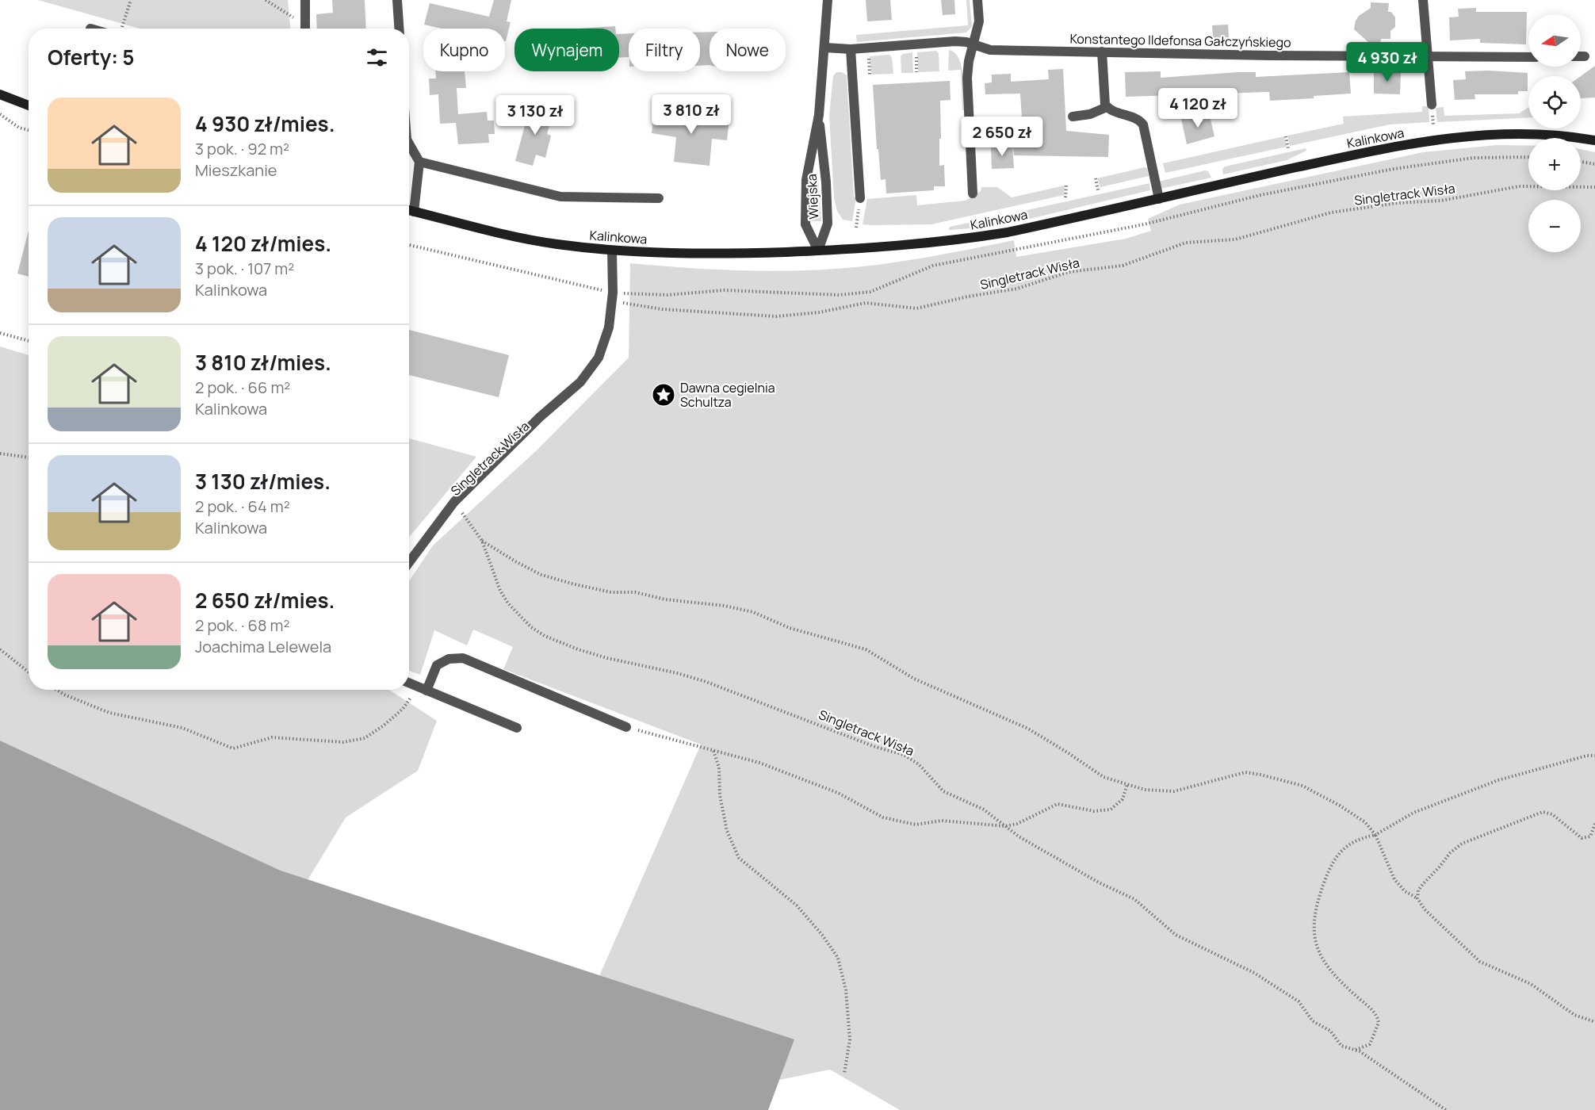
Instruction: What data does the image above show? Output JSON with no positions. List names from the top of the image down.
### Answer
{
  "streets": {
    "street": ["Konstantego Ildefonsa Gałczyńskiego", "Kalinkowa", "Wiejska"],
    "path": ["Singletrack Wisła"]
  },
  "crossings": [
    ["Konstantego Ildefonsa Gałczyńskiego", "Wiejska"],
    ["Kalinkowa", "Wiejska"]
  ],
  "places": {
    "place": ["Dawna cegielnia Schultza"]
  },
  "north": "left",
  "page": {
    "map_buttons": ["+", "−"],
    "chip": [
      "Kupno",
      "Wynajem",
      "Filtry",
      "Nowe"
    ],
    "heading": "Oferty: 5",
    "price": [
      "4 930 zł",
      "4 120 zł",
      "3 810 zł",
      "3 130 zł",
      "2 650 zł"
    ],
    "list": [
      {
        "name": "4 930 zł/mies.",
        "note": "3 pok. · 92 m² · Mieszkanie"
      },
      {
        "name": "4 120 zł/mies.",
        "note": "3 pok. · 107 m² · Kalinkowa"
      },
      {
        "name": "3 810 zł/mies.",
        "note": "2 pok. · 66 m² · Kalinkowa"
      },
      {
        "name": "3 130 zł/mies.",
        "note": "2 pok. · 64 m² · Kalinkowa"
      },
      {
        "name": "2 650 zł/mies.",
        "note": "2 pok. · 68 m² · Joachima Lelewela"
      }
    ]
  }
}
